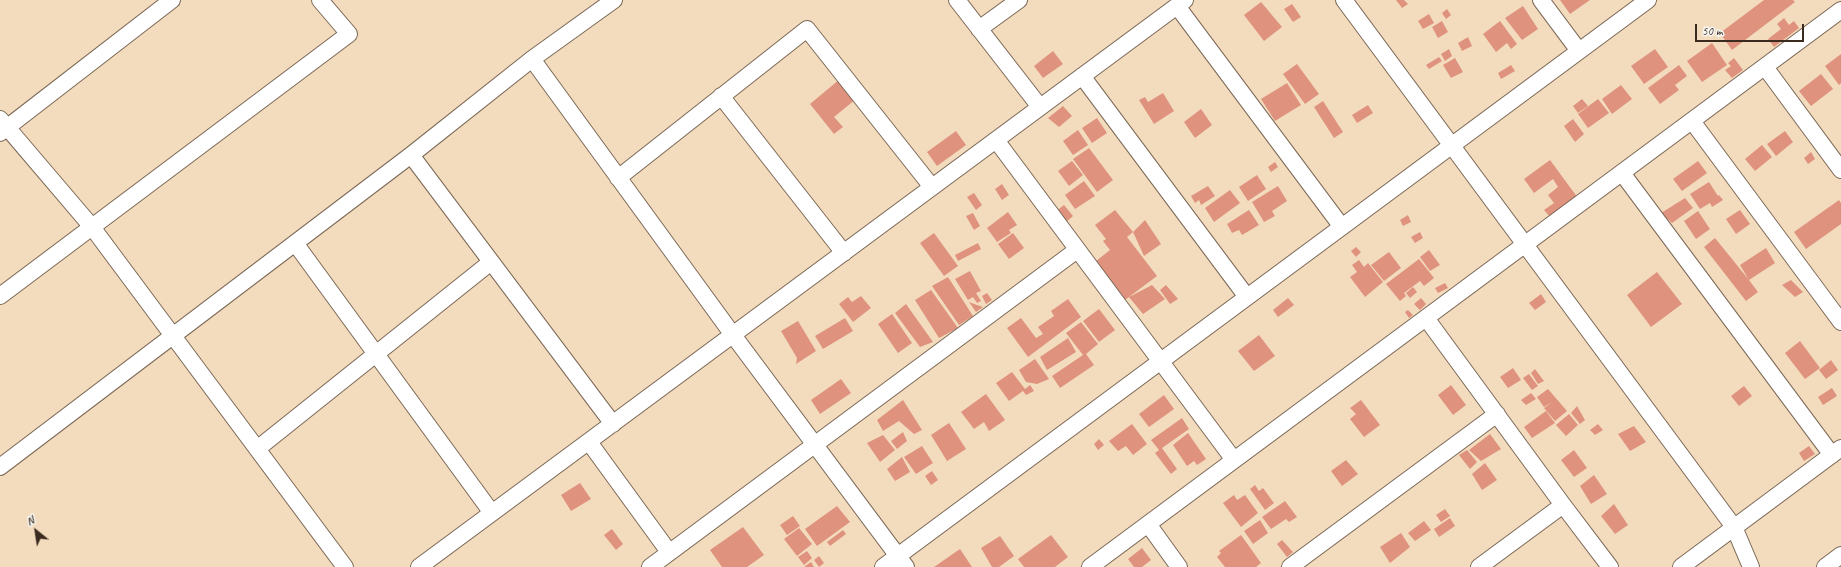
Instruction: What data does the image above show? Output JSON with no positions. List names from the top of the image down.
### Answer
{
  "scale_bar": "50 m",
  "north": "top left"
}
